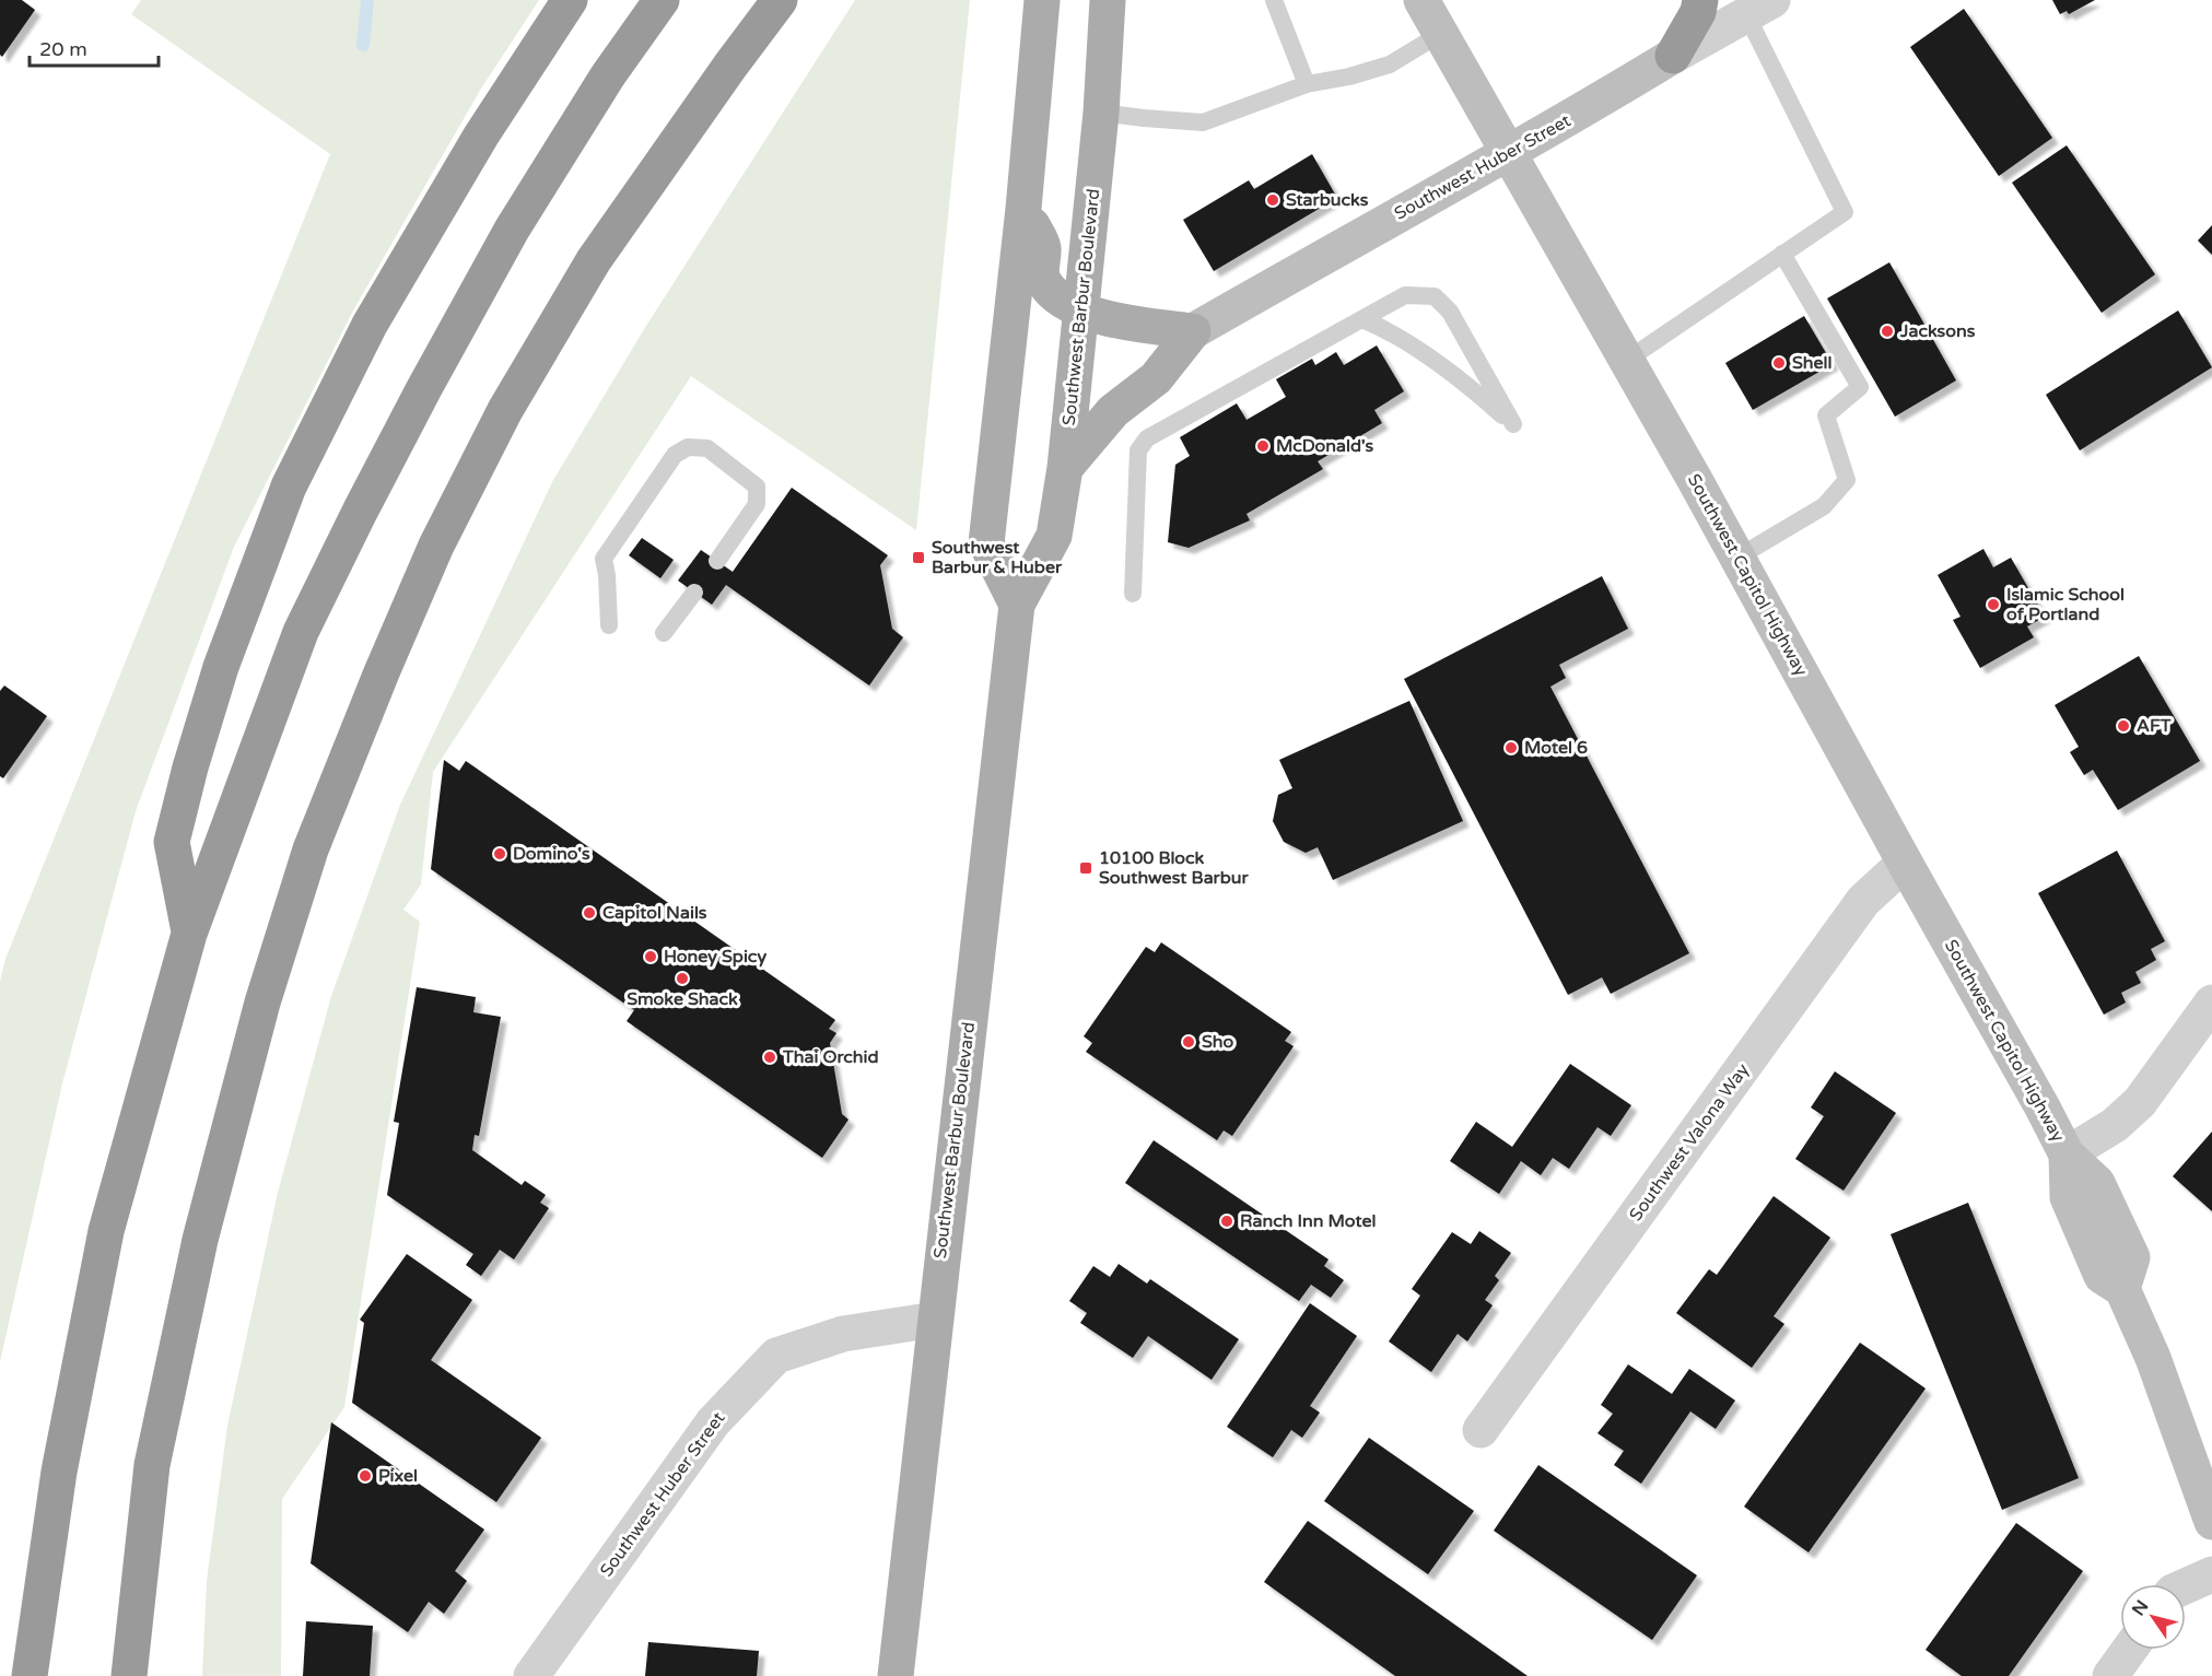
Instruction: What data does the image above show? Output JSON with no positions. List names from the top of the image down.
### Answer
{
  "streets": {
    "main road": ["Southwest Huber Street", "Southwest Barbur Boulevard", "Southwest Capitol Highway"],
    "street": ["Southwest Valona Way"]
  },
  "crossings": [
    ["Southwest Huber Street", "Southwest Barbur Boulevard"],
    ["Southwest Huber Street", "Southwest Capitol Highway"],
    ["Southwest Capitol Highway", "Southwest Valona Way"]
  ],
  "places": {
    "other": [
      "Starbucks",
      "Jacksons",
      "Shell",
      "McDonald's",
      "Islamic School of Portland",
      "AFT",
      "Motel 6",
      "Domino's",
      "Capitol Nails",
      "Honey Spicy",
      "Smoke Shack",
      "Sho",
      "Thai Orchid",
      "Ranch Inn Motel",
      "Pixel"
    ],
    "transit": ["Southwest Barbur & Huber", "10100 Block Southwest Barbur"]
  },
  "scale_bar": "20 m",
  "north": "top left"
}
